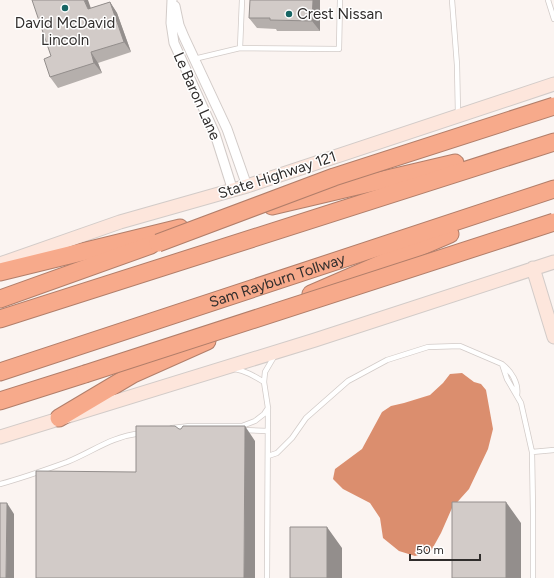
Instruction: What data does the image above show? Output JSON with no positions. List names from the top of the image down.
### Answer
{
  "streets": {
    "highway": ["Sam Rayburn Tollway"],
    "main road": ["State Highway 121"],
    "street": ["Le Baron Lane"]
  },
  "crossings": [
    ["Le Baron Lane", "State Highway 121"]
  ],
  "places": ["David McDavid Lincoln", "Crest Nissan"],
  "scale_bar": "50 m"
}
